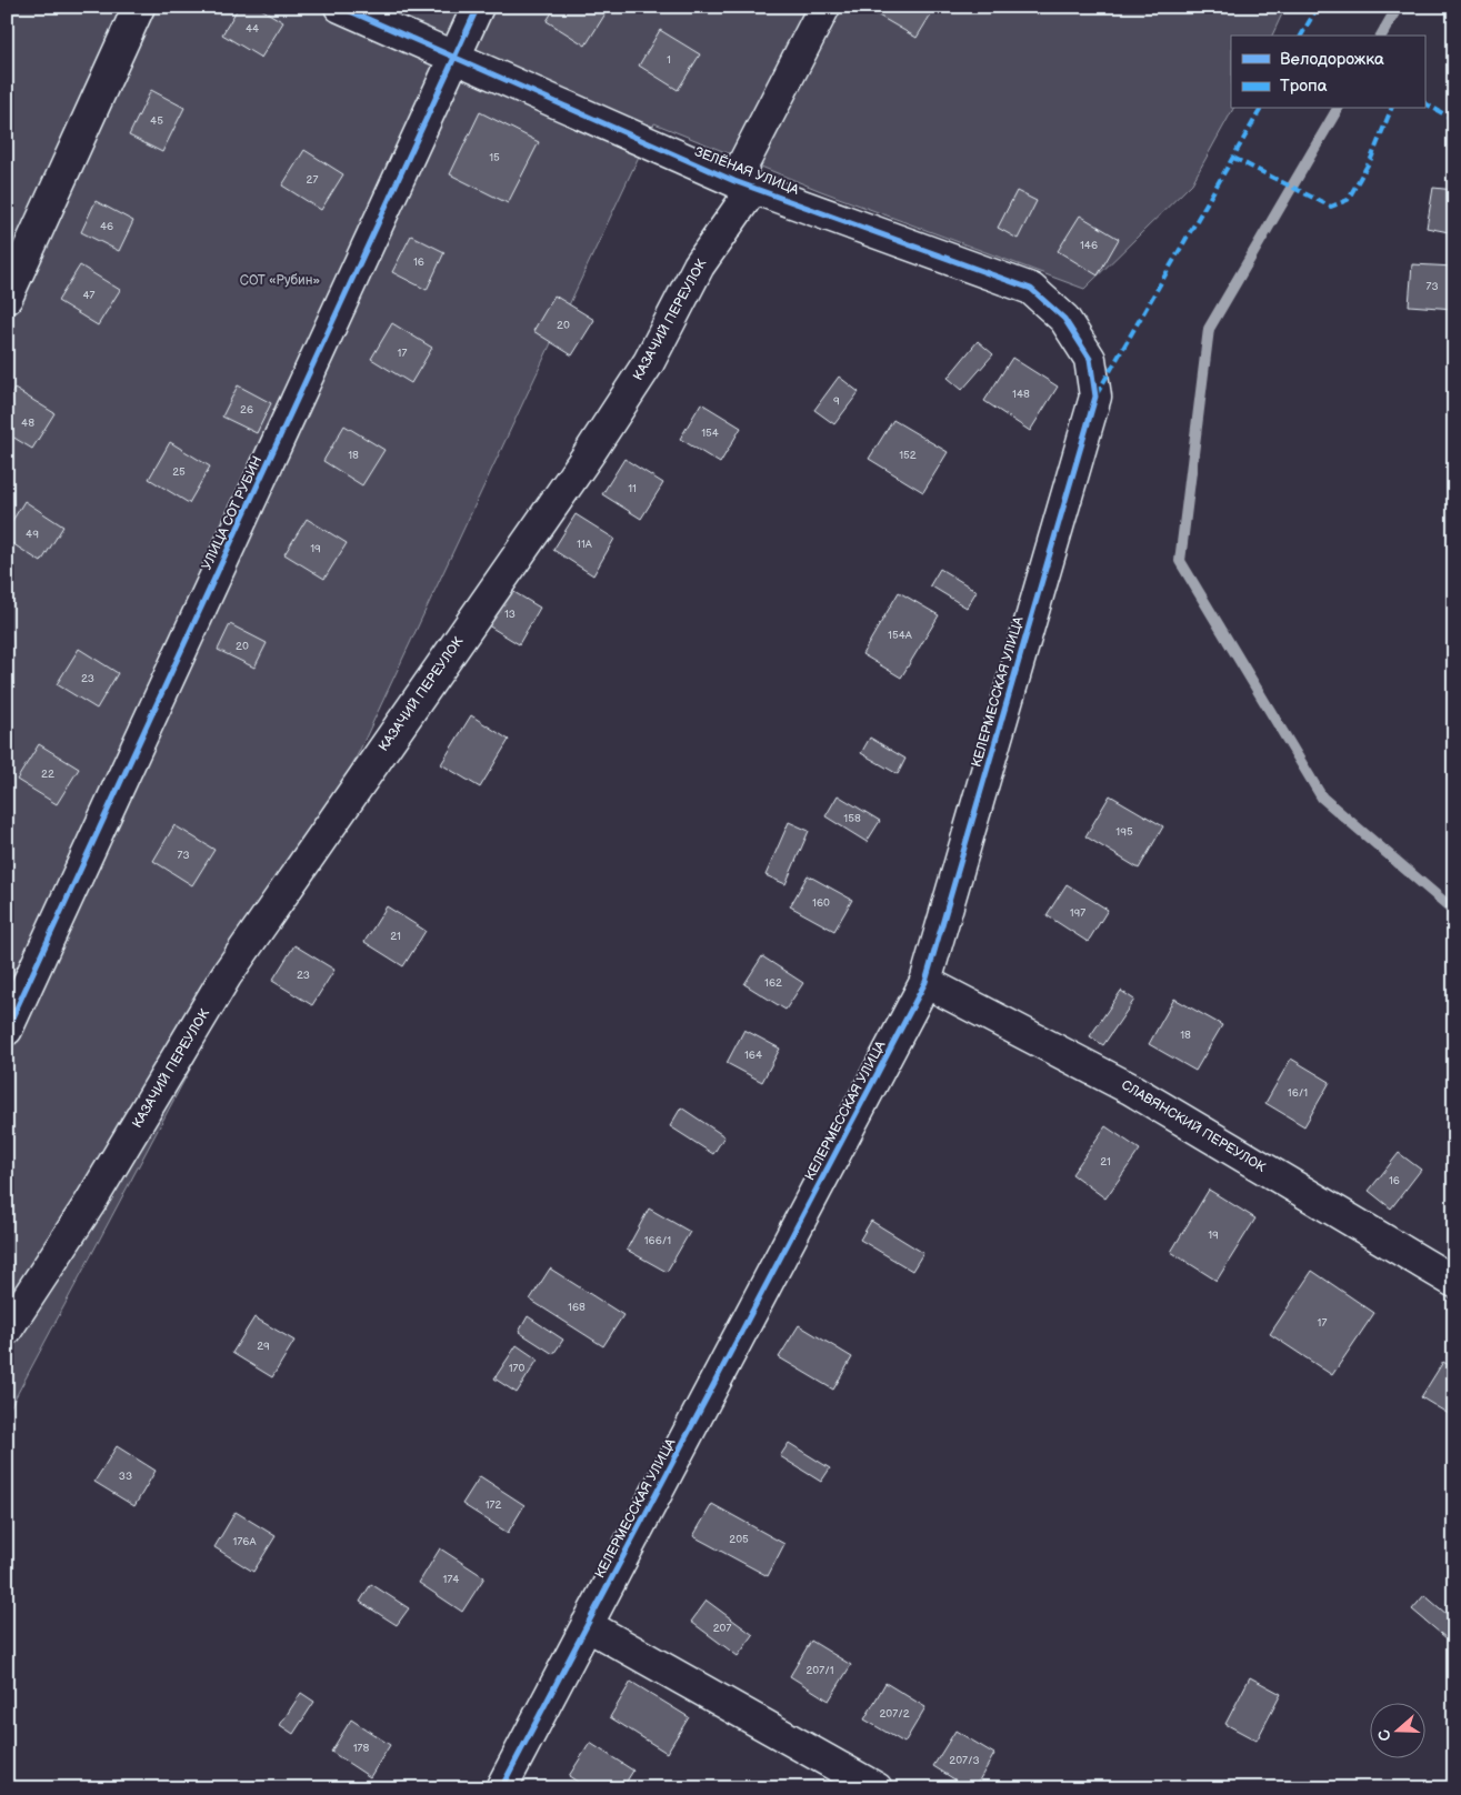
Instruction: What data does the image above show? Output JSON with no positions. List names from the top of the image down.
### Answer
{
  "streets": {
    "street": [
      "ЗЕЛЁНАЯ УЛИЦА",
      "КАЗАЧИЙ ПЕРЕУЛОК",
      "УЛИЦА СОТ РУБИН",
      "КЕЛЕРМЕССКАЯ УЛИЦА",
      "СЛАВЯНСКИЙ ПЕРЕУЛОК"
    ]
  },
  "crossings": [
    ["ЗЕЛЁНАЯ УЛИЦА", "КАЗАЧИЙ ПЕРЕУЛОК"],
    ["ЗЕЛЁНАЯ УЛИЦА", "УЛИЦА СОТ РУБИН"],
    ["ЗЕЛЁНАЯ УЛИЦА", "КЕЛЕРМЕССКАЯ УЛИЦА"],
    ["КЕЛЕРМЕССКАЯ УЛИЦА", "СЛАВЯНСКИЙ ПЕРЕУЛОК"]
  ],
  "parks": ["СОТ «Рубин»"],
  "house_numbers": [
    "44",
    "1",
    "45",
    "15",
    "27",
    "46",
    "146",
    "16",
    "73",
    "47",
    "20",
    "17",
    "148",
    "9",
    "26",
    "48",
    "154",
    "18",
    "152",
    "25",
    "11",
    "49",
    "11А",
    "19",
    "13",
    "154А",
    "20",
    "23",
    "22",
    "158",
    "195",
    "73",
    "160",
    "197",
    "21",
    "23",
    "162",
    "18",
    "164",
    "16/1",
    "21",
    "16",
    "19",
    "166/1",
    "168",
    "17",
    "29",
    "170",
    "33",
    "172",
    "205",
    "176А",
    "174",
    "207",
    "207/1",
    "207/2",
    "178",
    "207/3"
  ],
  "legend": ["Велодорожка", "Тропа"],
  "north": "left"
}
